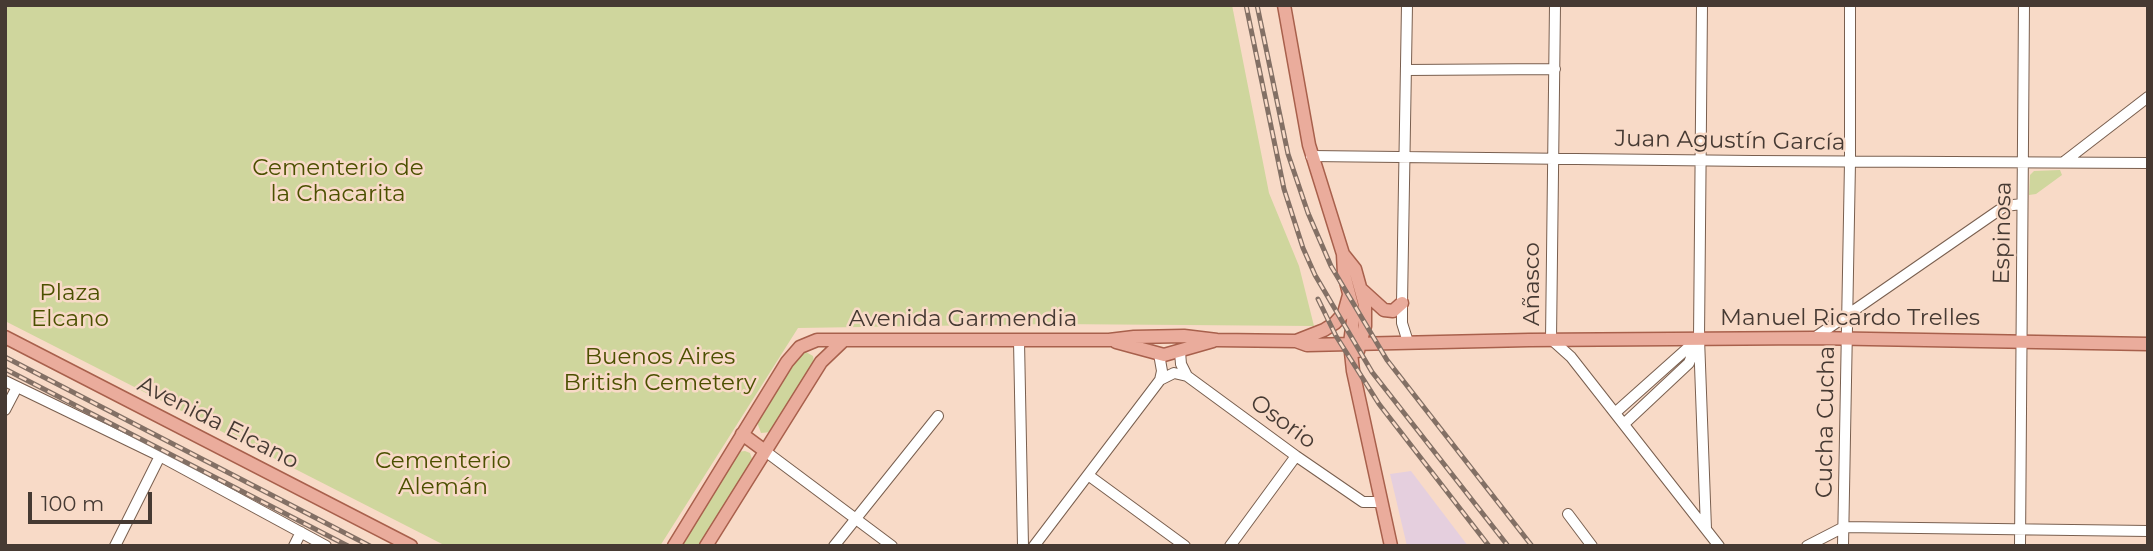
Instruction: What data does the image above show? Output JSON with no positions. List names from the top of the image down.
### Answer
{
  "streets": {
    "main road": ["Manuel Ricardo Trelles", "Avenida Garmendia", "Avenida Elcano"],
    "street": [
      "Juan Agustín García",
      "Espinosa",
      "Añasco",
      "Osorio",
      "Cucha Cucha"
    ]
  },
  "crossings": [
    ["Juan Agustín García", "Espinosa"],
    ["Juan Agustín García", "Añasco"],
    ["Juan Agustín García", "Cucha Cucha"],
    ["Espinosa", "Manuel Ricardo Trelles"],
    ["Añasco", "Manuel Ricardo Trelles"],
    ["Manuel Ricardo Trelles", "Avenida Garmendia"],
    ["Manuel Ricardo Trelles", "Cucha Cucha"]
  ],
  "parks": [
    "Cementerio de la Chacarita",
    "Plaza Elcano",
    "Buenos Aires British Cemetery",
    "Cementerio Alemán"
  ],
  "scale_bar": "100 m"
}
